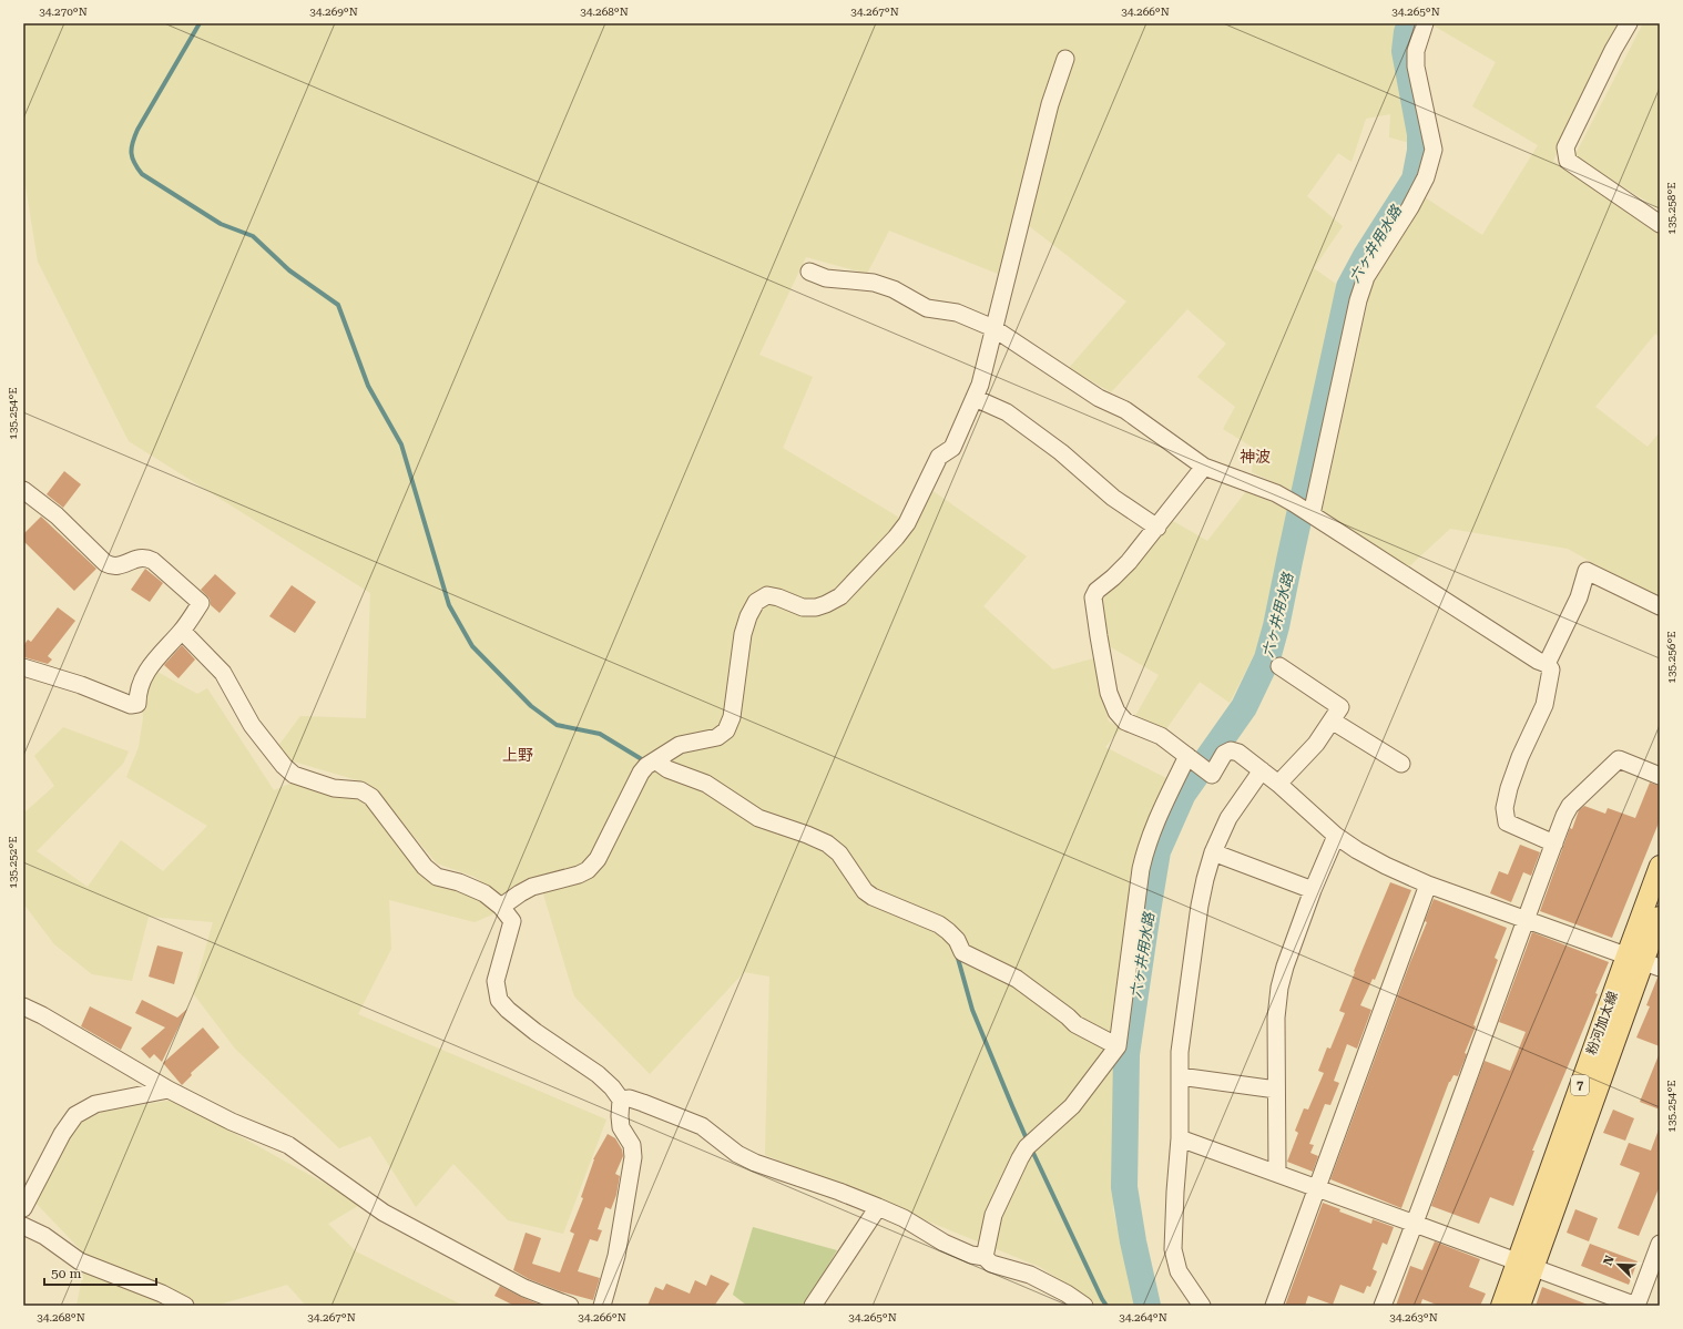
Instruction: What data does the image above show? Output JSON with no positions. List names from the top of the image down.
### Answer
{
  "streets": {
    "main road": ["粉河加太線", "7"]
  },
  "districts": ["神波", "上野"],
  "water": ["六ヶ井用水路"],
  "scale_bar": "50 m",
  "north": "top left",
  "coordinates": [
    "34.270°N",
    "34.269°N",
    "34.268°N",
    "34.267°N",
    "34.266°N",
    "34.265°N",
    "135.258°E",
    "135.254°E",
    "135.256°E",
    "135.252°E",
    "34.264°N",
    "34.263°N"
  ]
}
